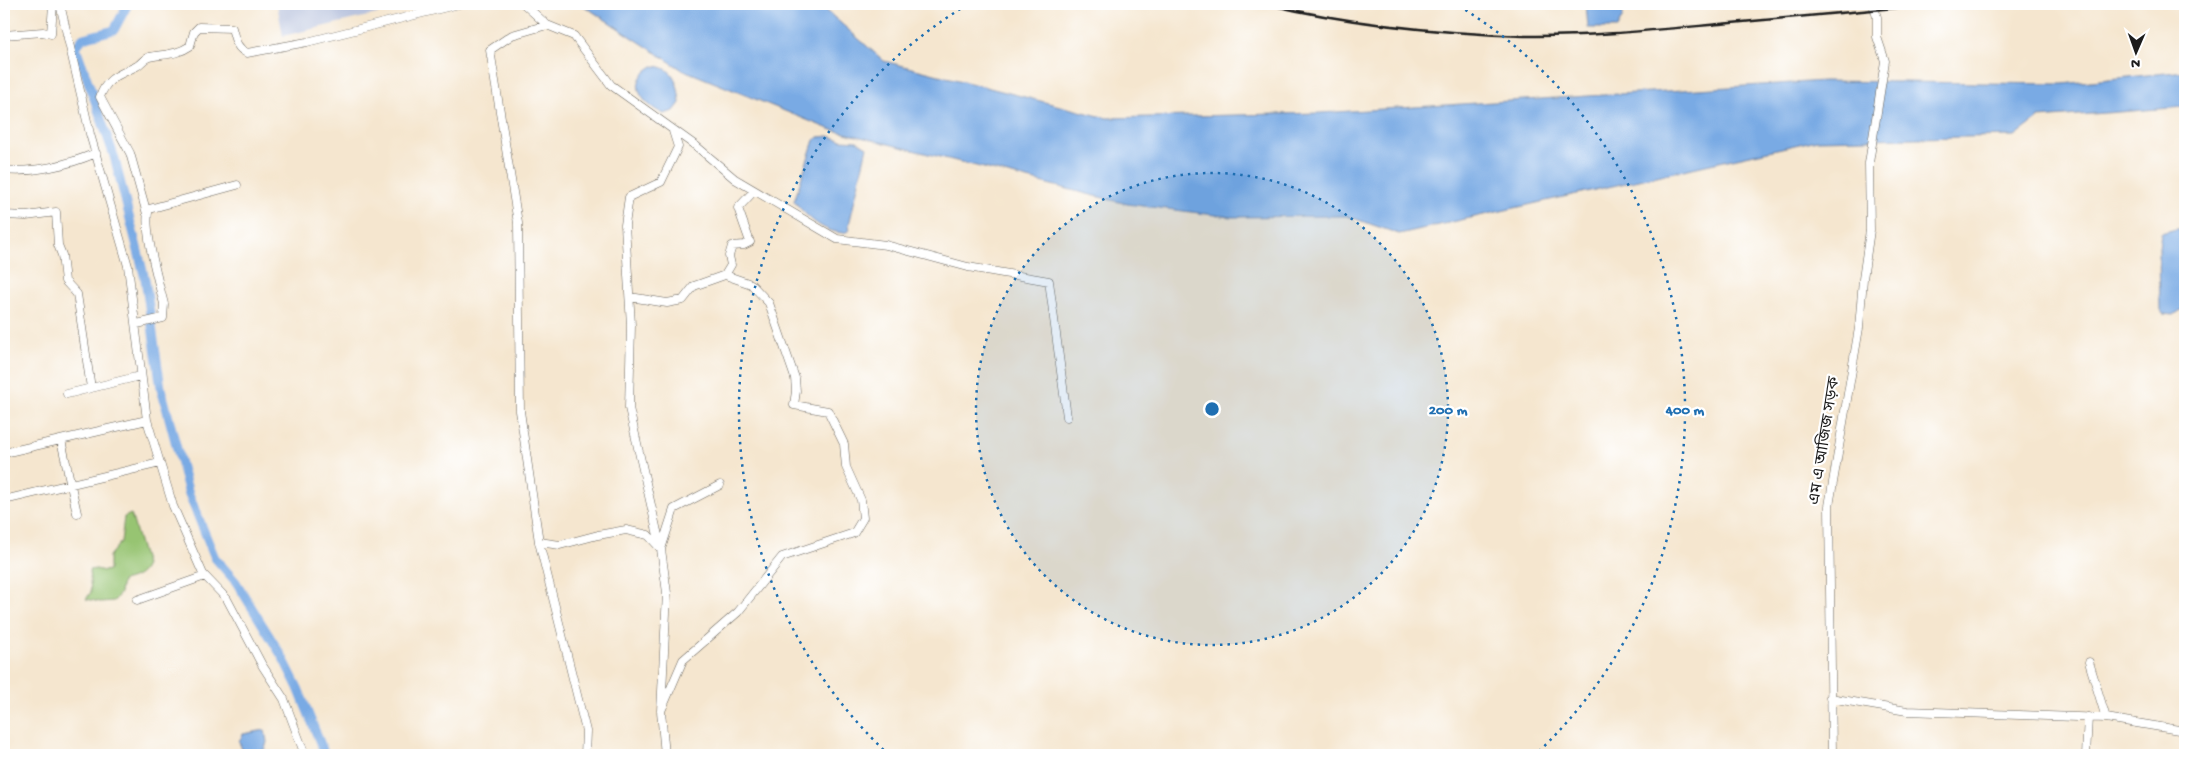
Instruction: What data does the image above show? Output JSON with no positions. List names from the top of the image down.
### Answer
{
  "streets": {
    "street": ["এম এ আজিজ সড়ক"]
  },
  "north": "bottom",
  "rings": ["200 m", "400 m"]
}
